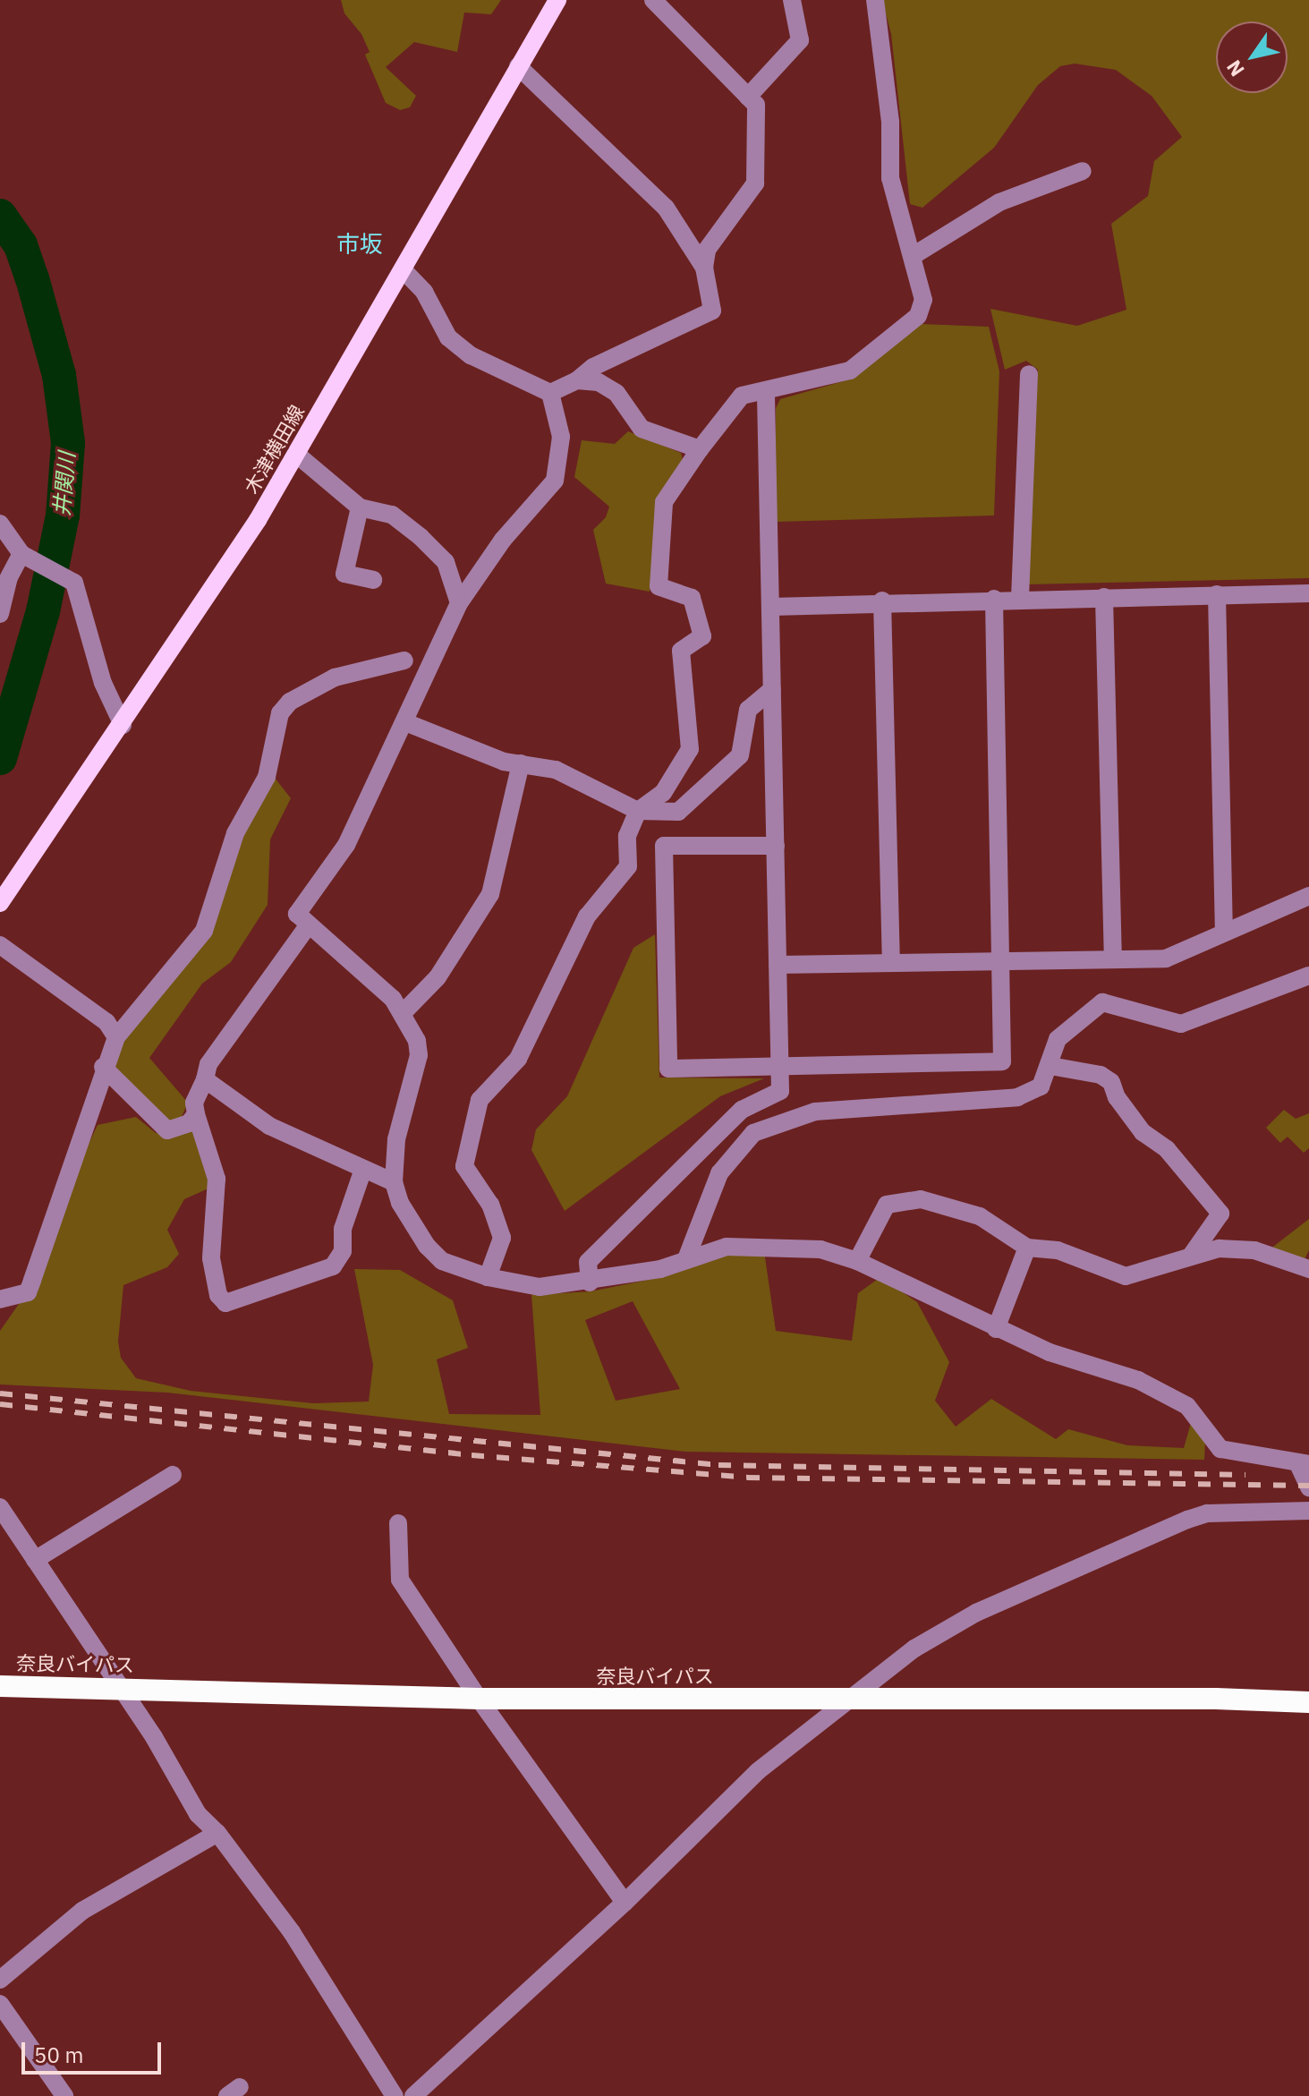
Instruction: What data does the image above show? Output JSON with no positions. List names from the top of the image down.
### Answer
{
  "streets": {
    "highway": ["奈良バイパス"],
    "main road": ["木津横田線"]
  },
  "districts": ["市坂"],
  "water": ["井関川"],
  "scale_bar": "50 m",
  "north": "bottom left"
}
